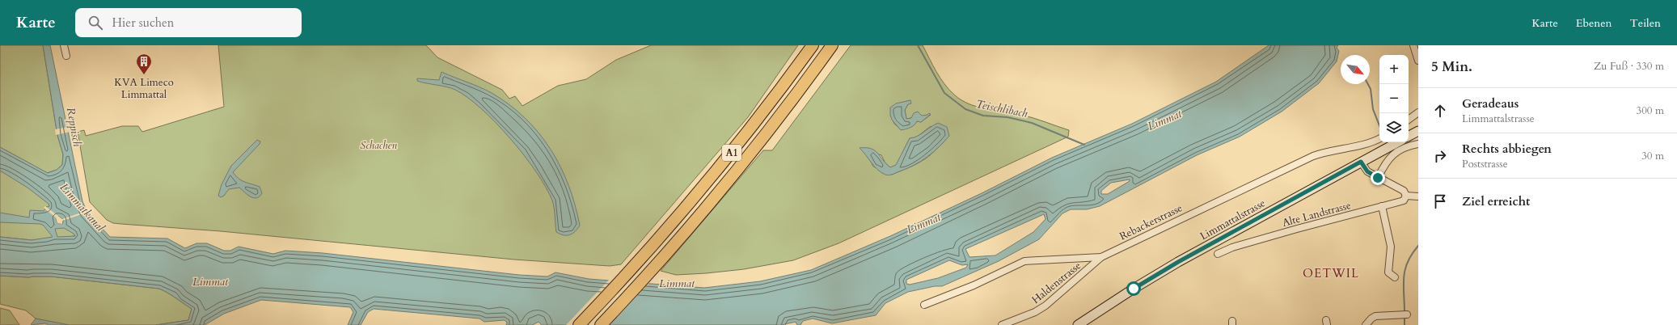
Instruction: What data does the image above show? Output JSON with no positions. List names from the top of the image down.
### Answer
{
  "streets": {
    "highway": ["A1"],
    "main road": ["Limmattalstrasse"],
    "street": ["Alte Landstrasse", "Rebackerstrasse", "Haldenstrasse"]
  },
  "crossings": [
    ["Rebackerstrasse", "Haldenstrasse"]
  ],
  "districts": ["OETWIL"],
  "water": [
    "Teischlibach",
    "Limmat",
    "Reppisch",
    "Limmatkanal"
  ],
  "parks": ["Schachen"],
  "places": {
    "building": ["KVA Limeco Limmattal"]
  },
  "north": "bottom right",
  "page": {
    "header": "Karte",
    "search": "Hier suchen",
    "nav": ["Karte", "Ebenen", "Teilen"],
    "heading": ["5 Min.", "Zu Fuß · 330 m"],
    "map_buttons": ["+", "−"],
    "list": [
      ["Geradeaus", "Limmattalstrasse", "300 m"],
      ["Rechts abbiegen", "Poststrasse", "30 m"],
      "Ziel erreicht"
    ]
  }
}
